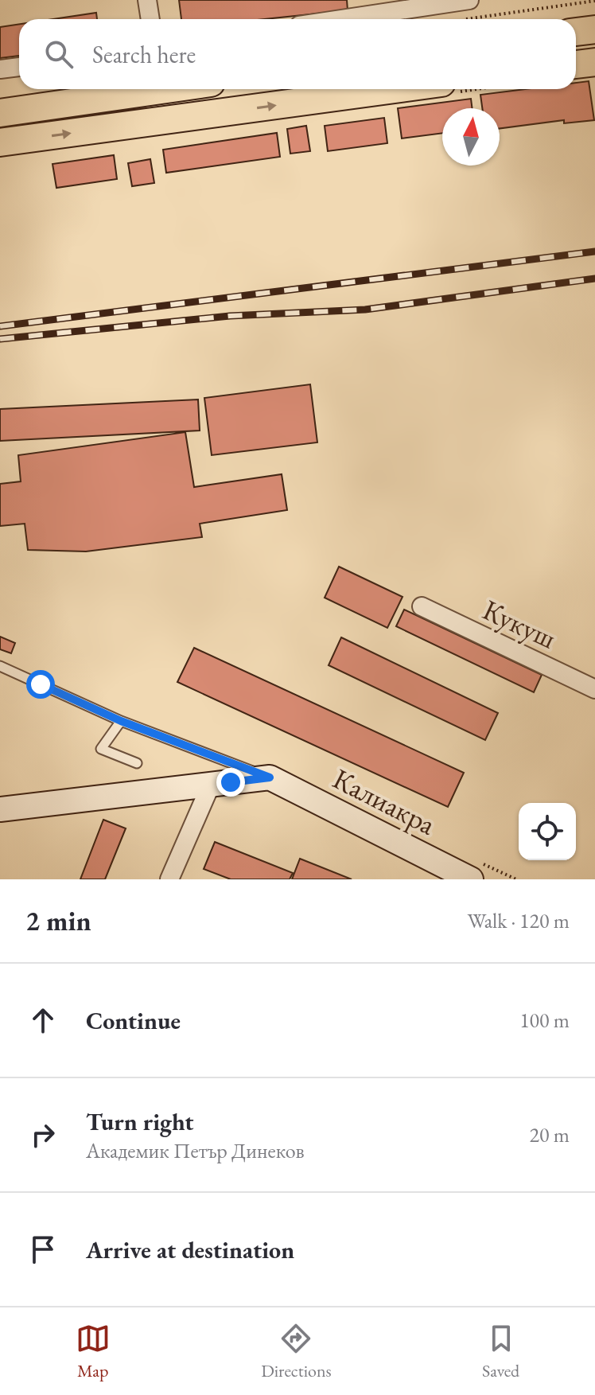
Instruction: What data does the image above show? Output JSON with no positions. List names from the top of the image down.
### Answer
{
  "streets": {
    "street": ["Кукуш", "Калиакра"]
  },
  "north": "top",
  "page": {
    "search": "Search here",
    "heading": ["2 min", "Walk · 120 m"],
    "list": [
      ["Continue", "100 m"],
      ["Turn right", "Академик Петър Динеков", "20 m"],
      "Arrive at destination"
    ],
    "nav": ["Map", "Directions", "Saved"]
  }
}
